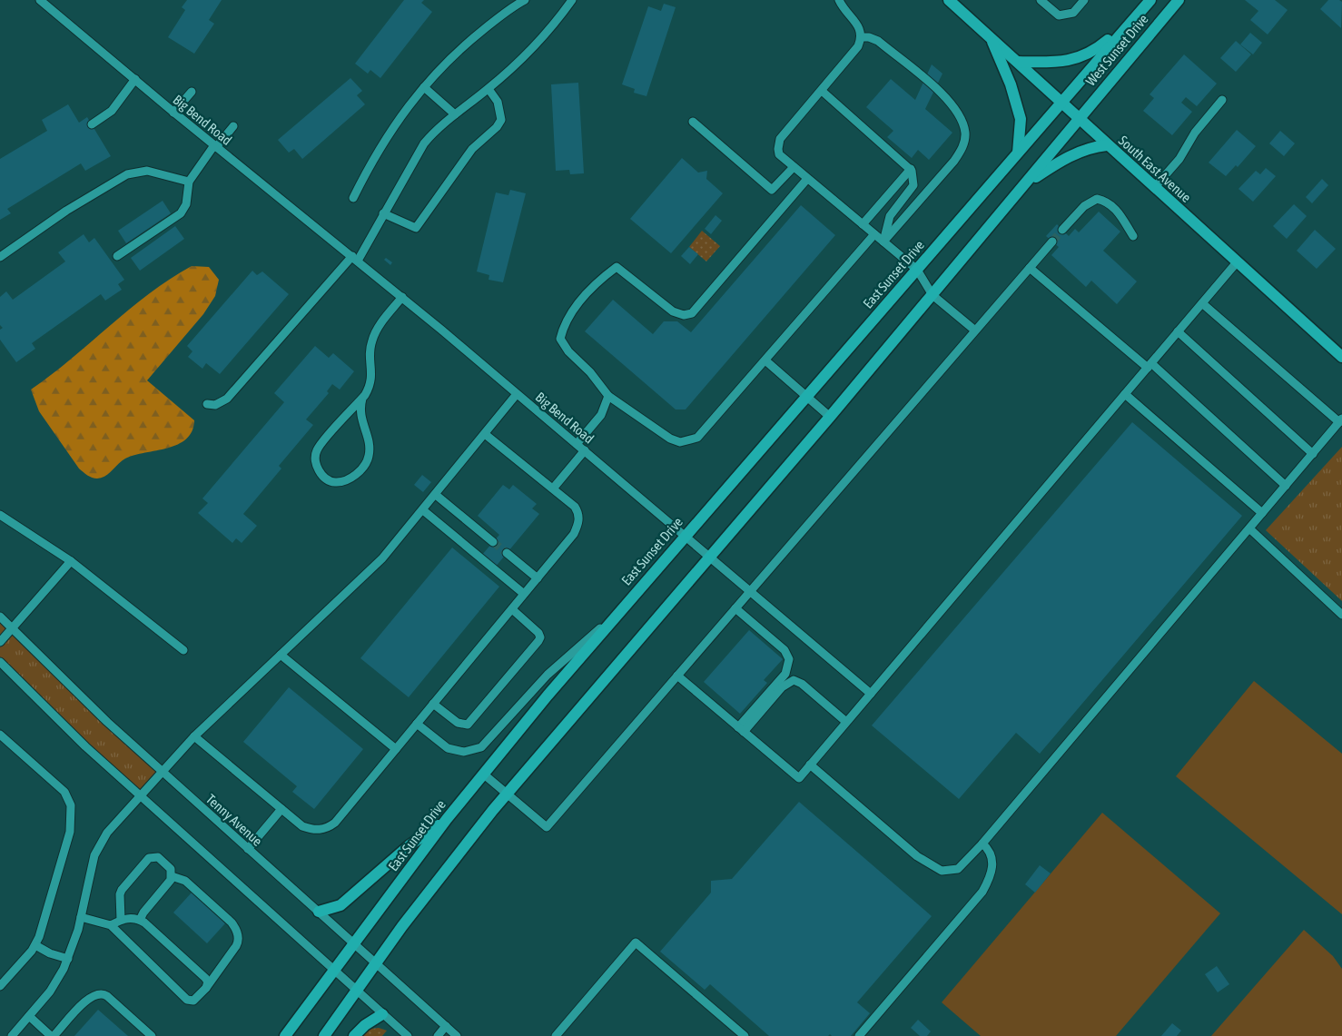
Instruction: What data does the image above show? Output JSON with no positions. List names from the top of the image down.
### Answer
{
  "streets": {
    "main road": ["West Sunset Drive", "South East Avenue", "East Sunset Drive"],
    "street": ["Big Bend Road", "Tenny Avenue"]
  },
  "crossings": [
    ["West Sunset Drive", "South East Avenue"],
    ["West Sunset Drive", "East Sunset Drive"],
    ["Big Bend Road", "East Sunset Drive"],
    ["South East Avenue", "East Sunset Drive"],
    ["East Sunset Drive", "Tenny Avenue"]
  ]
}
